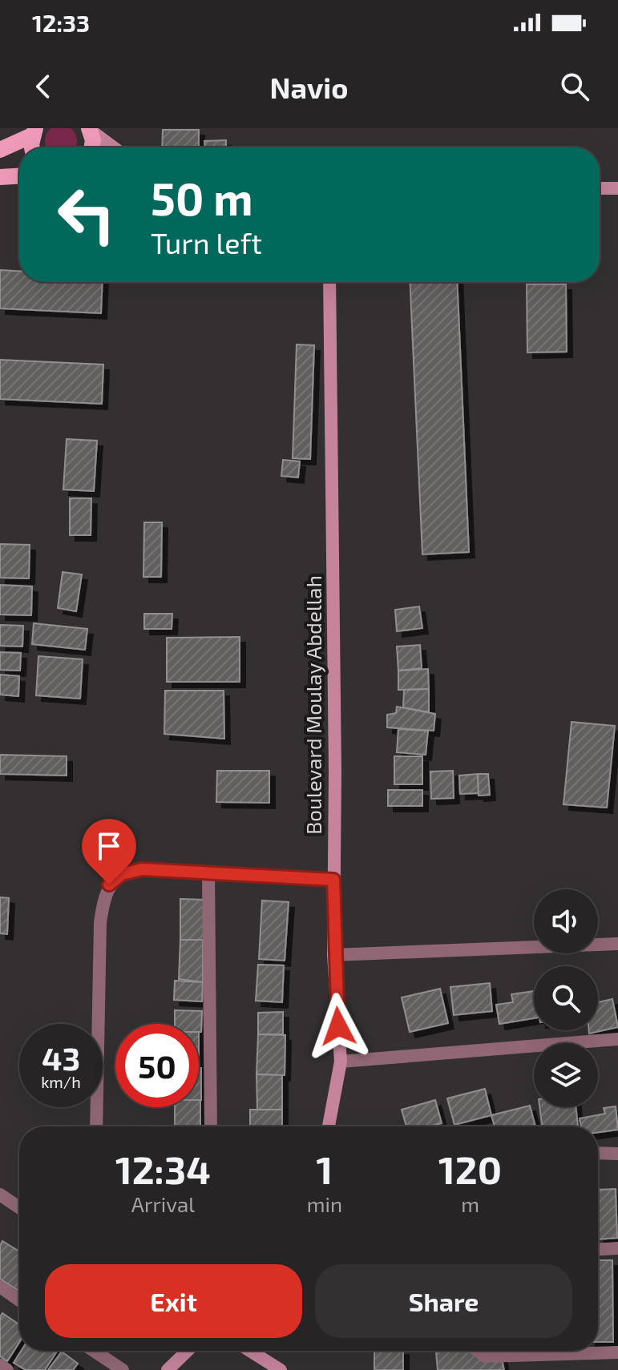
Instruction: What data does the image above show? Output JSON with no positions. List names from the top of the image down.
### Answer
{
  "streets": {
    "main road": ["Boulevard Moulay Abdellah"]
  },
  "page": {
    "status": "12:33",
    "header": "Navio",
    "turn": ["50 m", "Turn left"],
    "speed": "43 km/h",
    "limit": "50",
    "eta": [
      "12:34",
      "Arrival",
      "1",
      "min",
      "120",
      "m"
    ],
    "buttons": ["Exit", "Share"]
  }
}
